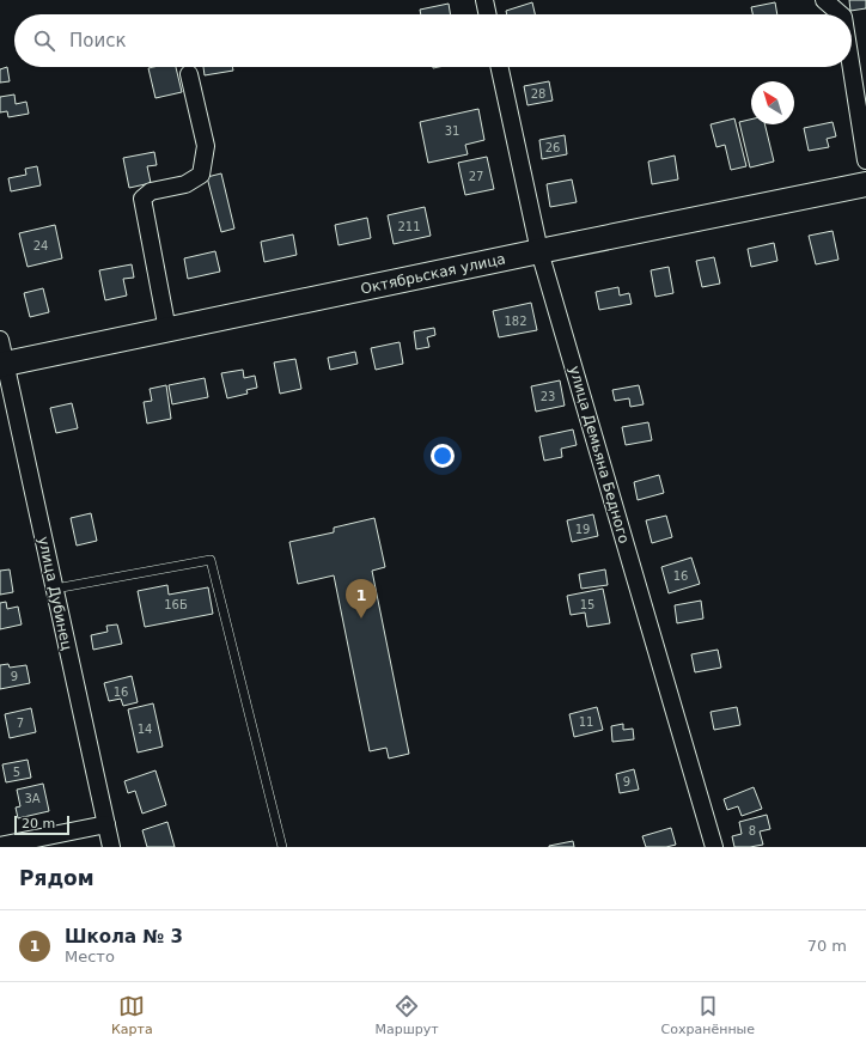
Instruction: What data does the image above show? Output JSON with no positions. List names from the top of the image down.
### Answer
{
  "streets": {
    "main road": ["Октябрьская улица"],
    "street": ["улица Демьяна Бедного", "улица Дубинец"]
  },
  "crossings": [
    ["Октябрьская улица", "улица Демьяна Бедного"],
    ["Октябрьская улица", "улица Дубинец"]
  ],
  "house_numbers": [
    "28",
    "31",
    "26",
    "27",
    "211",
    "24",
    "182",
    "23",
    "19",
    "16",
    "16Б",
    "15",
    "9",
    "16",
    "11",
    "7",
    "14",
    "5",
    "9",
    "3А",
    "8"
  ],
  "scale_bar": "20 m",
  "north": "top left",
  "page": {
    "search": "Поиск",
    "pins": "1",
    "scale": "20 m",
    "heading": "Рядом",
    "list": [
      {
        "mark": "1",
        "name": "Школа № 3",
        "note": "Место",
        "value": "70 m"
      }
    ],
    "nav": ["Карта", "Маршрут", "Сохранённые"]
  }
}
